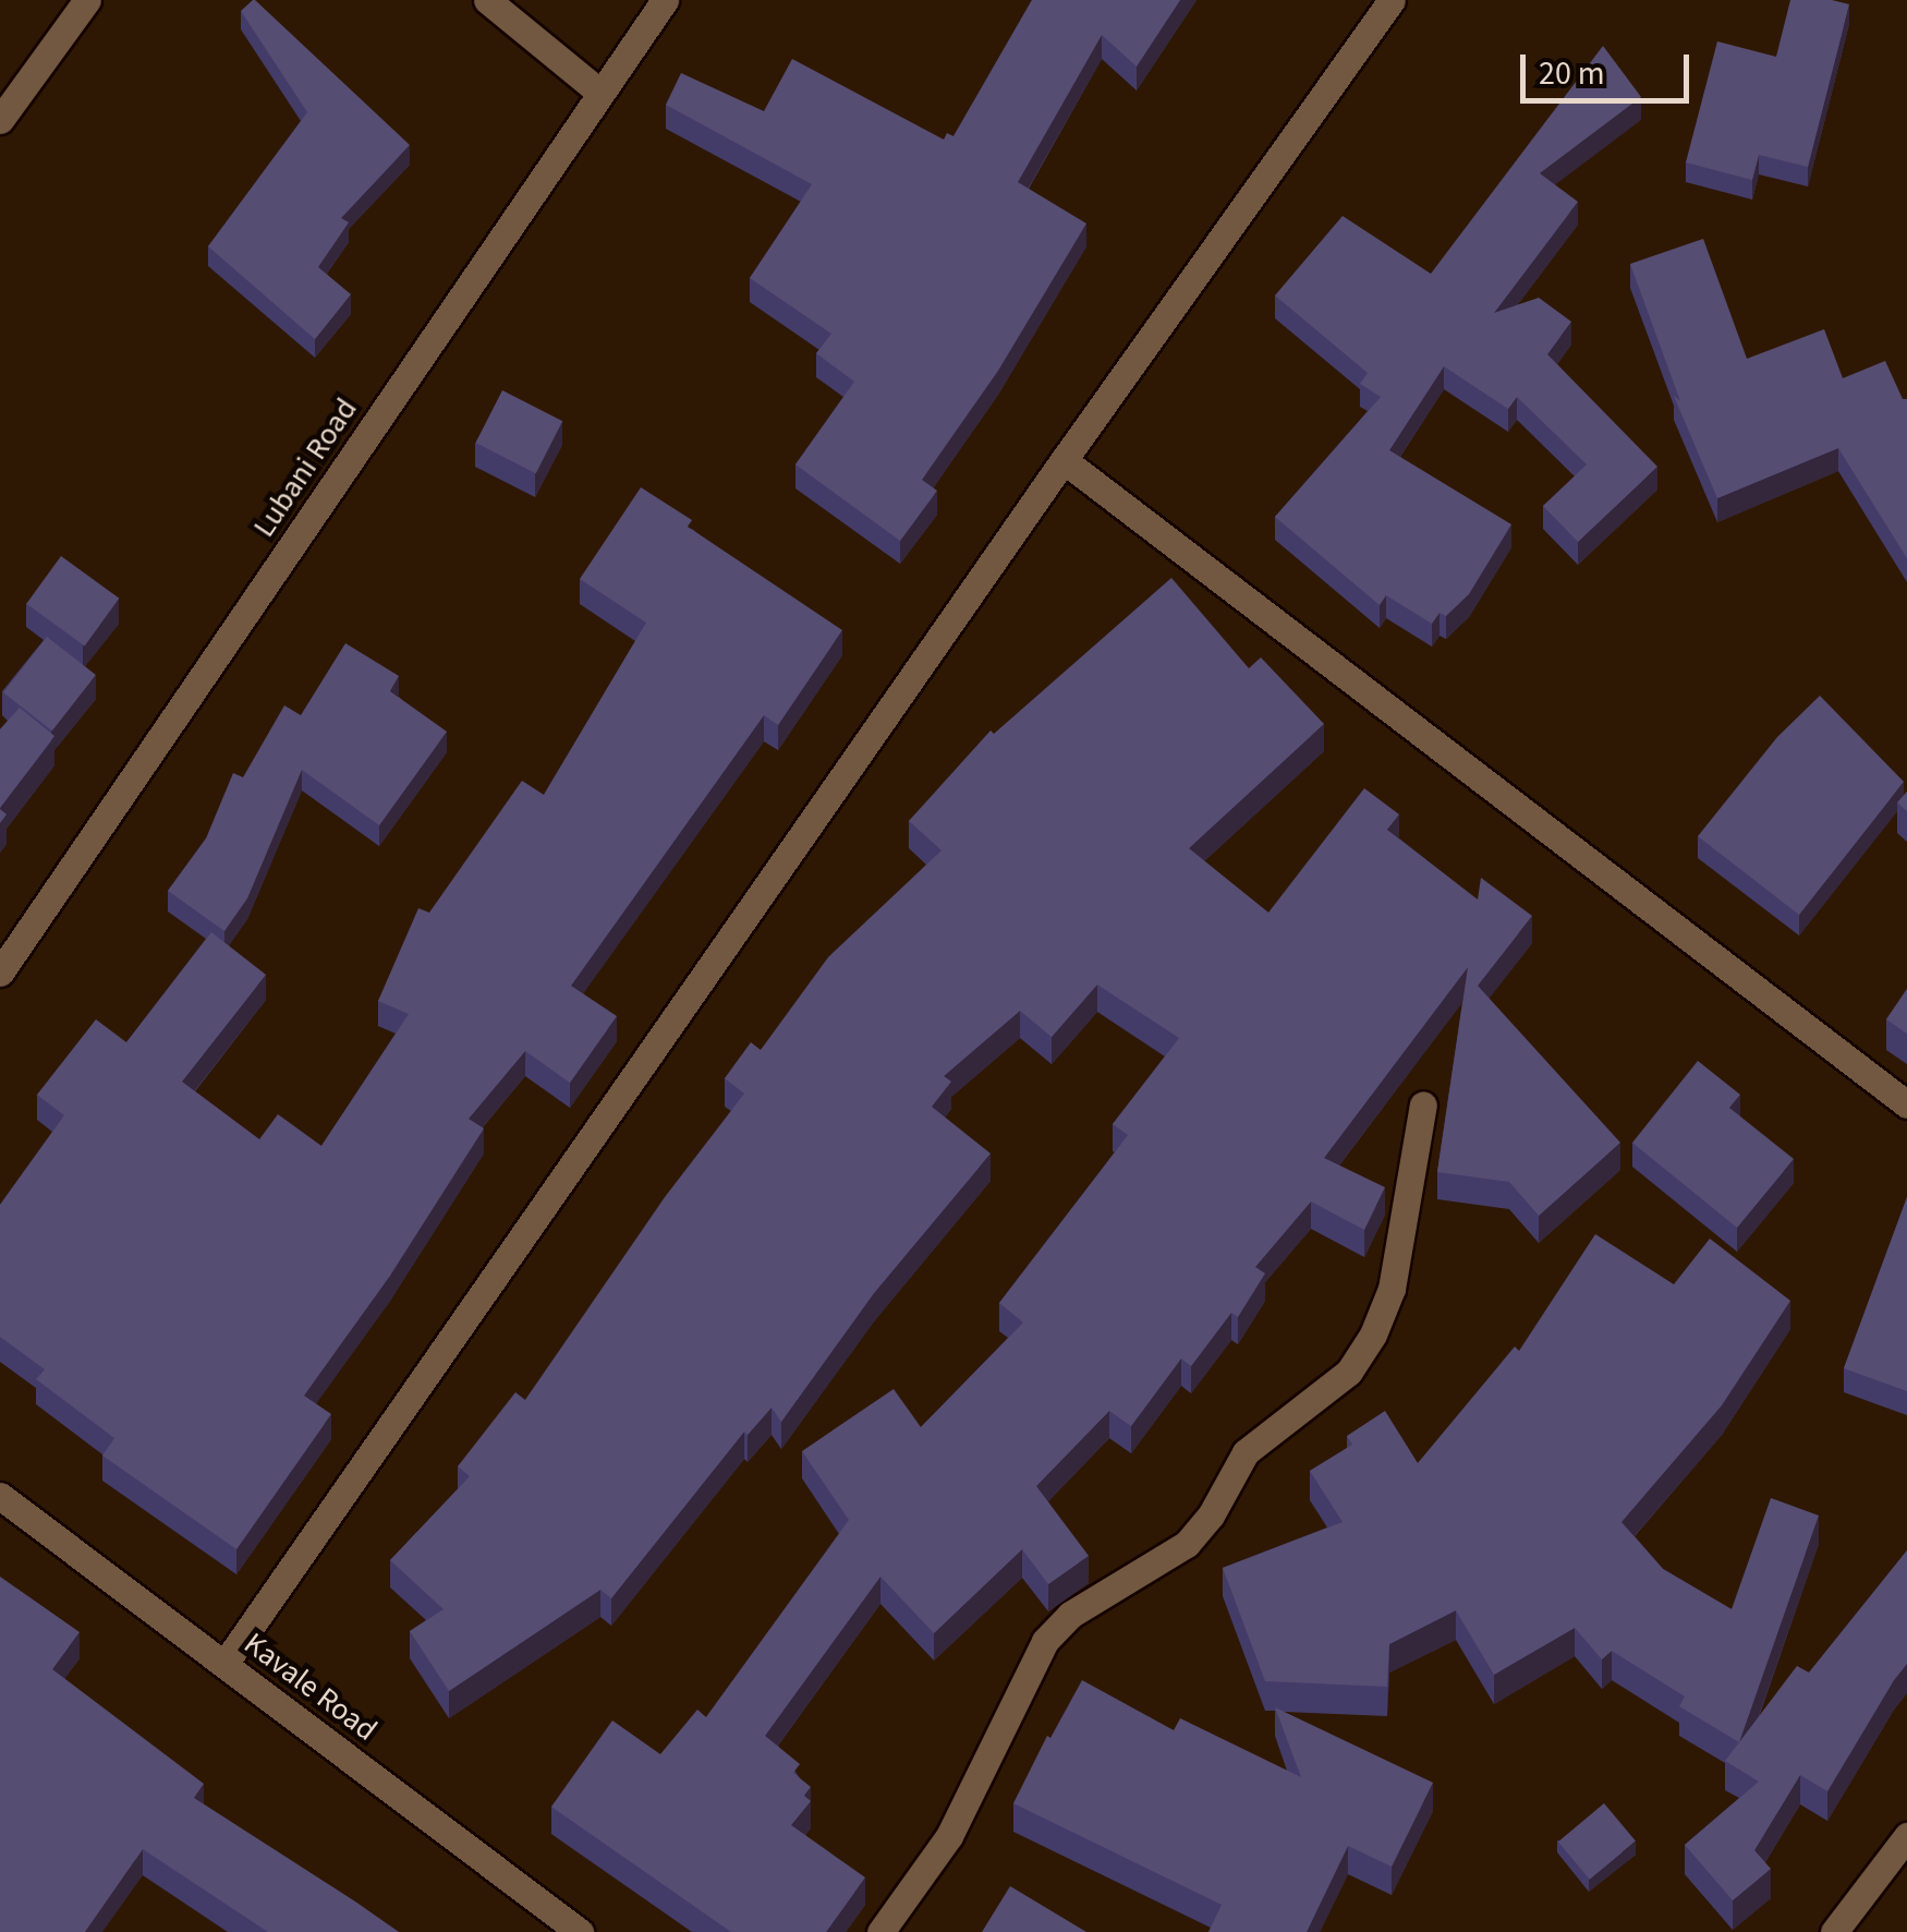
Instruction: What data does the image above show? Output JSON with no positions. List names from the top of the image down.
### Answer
{
  "streets": {
    "street": ["Lubani Road", "Kavale Road"]
  },
  "scale_bar": "20 m"
}
